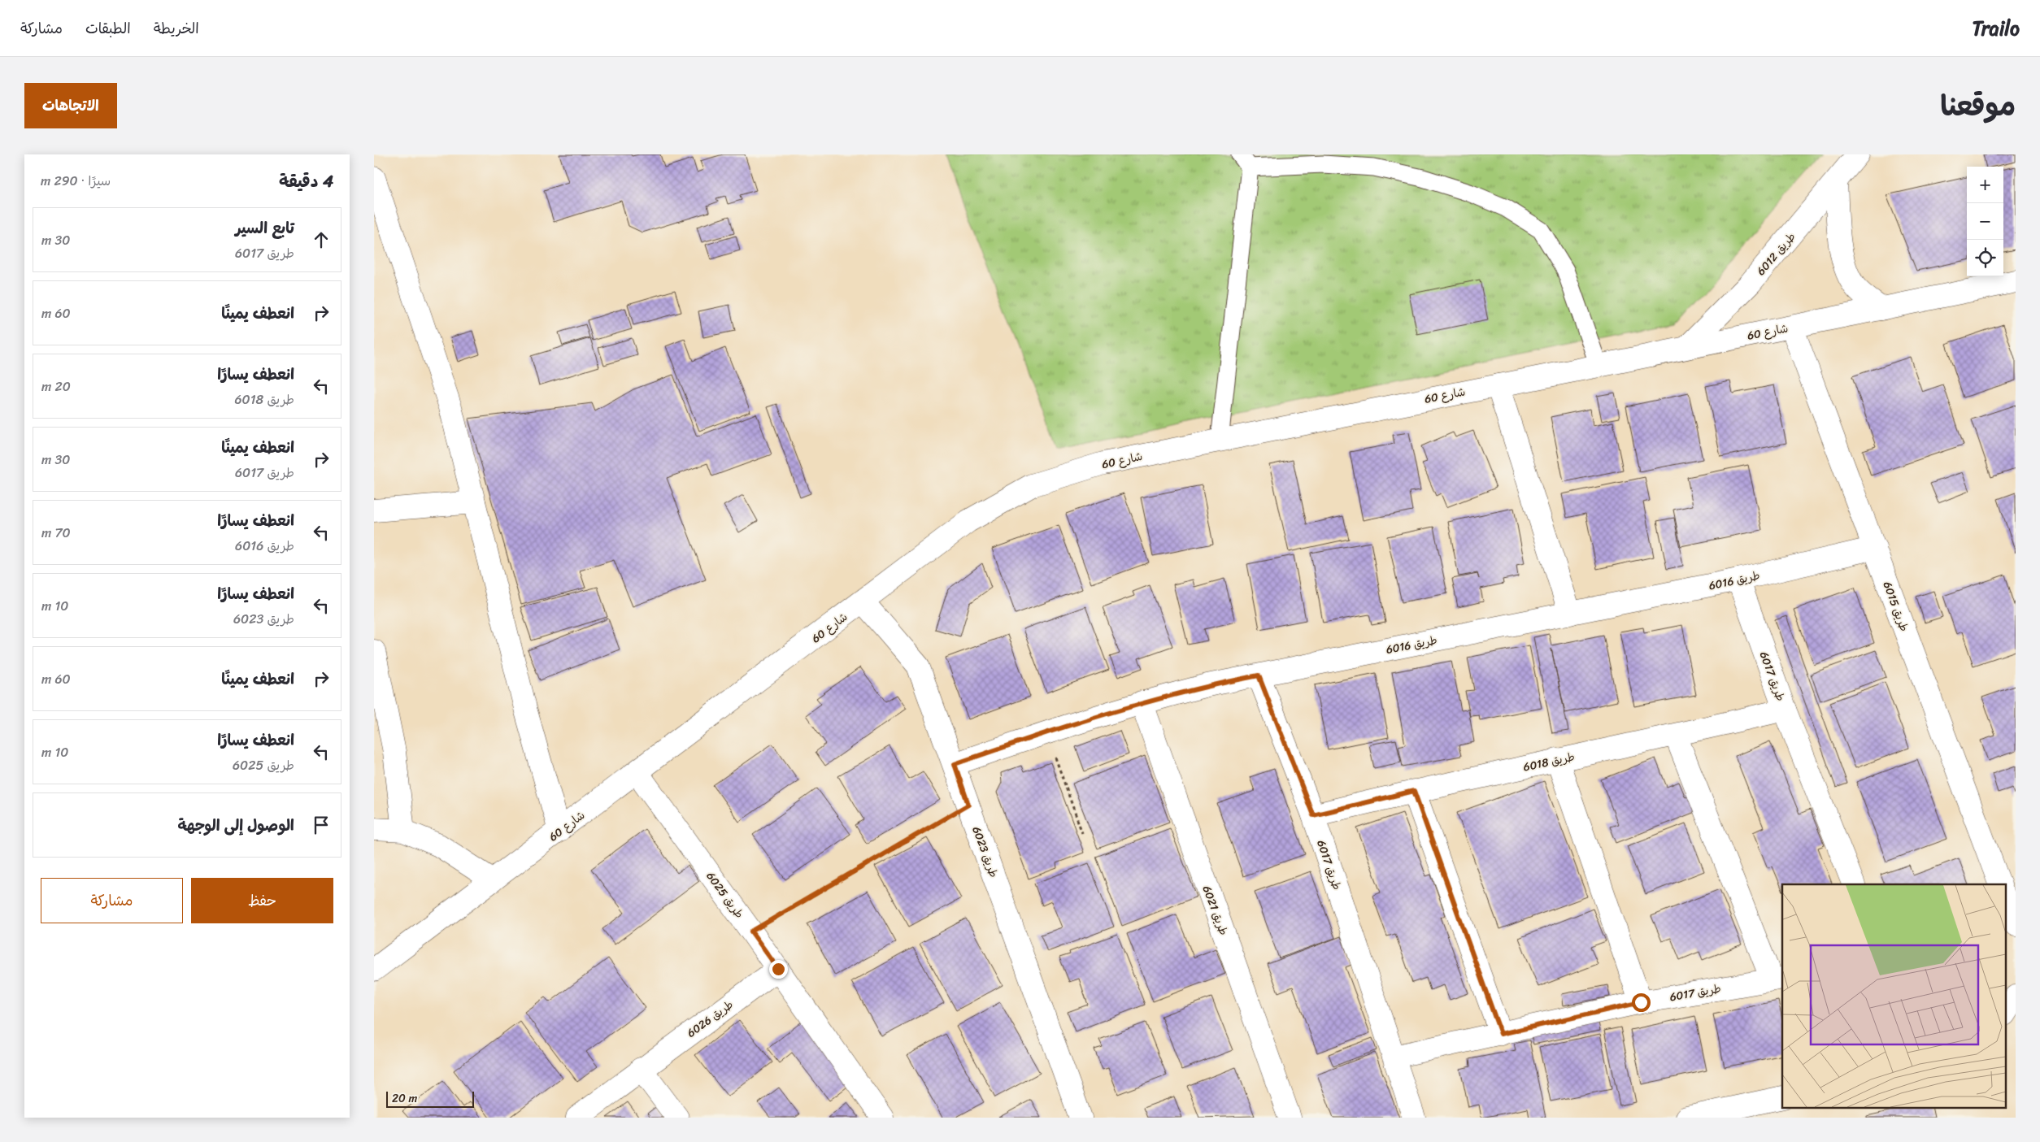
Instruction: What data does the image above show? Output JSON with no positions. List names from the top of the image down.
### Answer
{
  "streets": {
    "street": [
      "طريق 6012",
      "شارع 60",
      "طريق 6016",
      "طريق 6015",
      "طريق 6017",
      "طريق 6018",
      "طريق 6023",
      "طريق 6025",
      "طريق 6021",
      "طريق 6026"
    ]
  },
  "crossings": [
    ["طريق 6012", "شارع 60"],
    ["شارع 60", "طريق 6015"],
    ["شارع 60", "طريق 6023"],
    ["شارع 60", "طريق 6025"],
    ["طريق 6016", "طريق 6015"],
    ["طريق 6016", "طريق 6017"],
    ["طريق 6016", "طريق 6023"],
    ["طريق 6016", "طريق 6021"],
    ["طريق 6017", "طريق 6018"],
    ["طريق 6025", "طريق 6026"]
  ],
  "scale_bar": "20 m",
  "page": {
    "header": "Trailo",
    "nav": ["الخريطة", "الطبقات", "مشاركة"],
    "title": "موقعنا",
    "buttons": [
      "الاتجاهات",
      ["حفظ", "مشاركة"]
    ],
    "heading": ["4 دقيقة", "سيرًا · 290 m"],
    "map_buttons": ["+", "−"],
    "list": [
      ["تابع السير", "طريق 6017", "30 m"],
      ["انعطف يمينًا", "60 m"],
      ["انعطف يسارًا", "طريق 6018", "20 m"],
      ["انعطف يمينًا", "طريق 6017", "30 m"],
      ["انعطف يسارًا", "طريق 6016", "70 m"],
      ["انعطف يسارًا", "طريق 6023", "10 m"],
      ["انعطف يمينًا", "60 m"],
      ["انعطف يسارًا", "طريق 6025", "10 m"],
      "الوصول إلى الوجهة"
    ],
    "scale": "20 m"
  }
}
